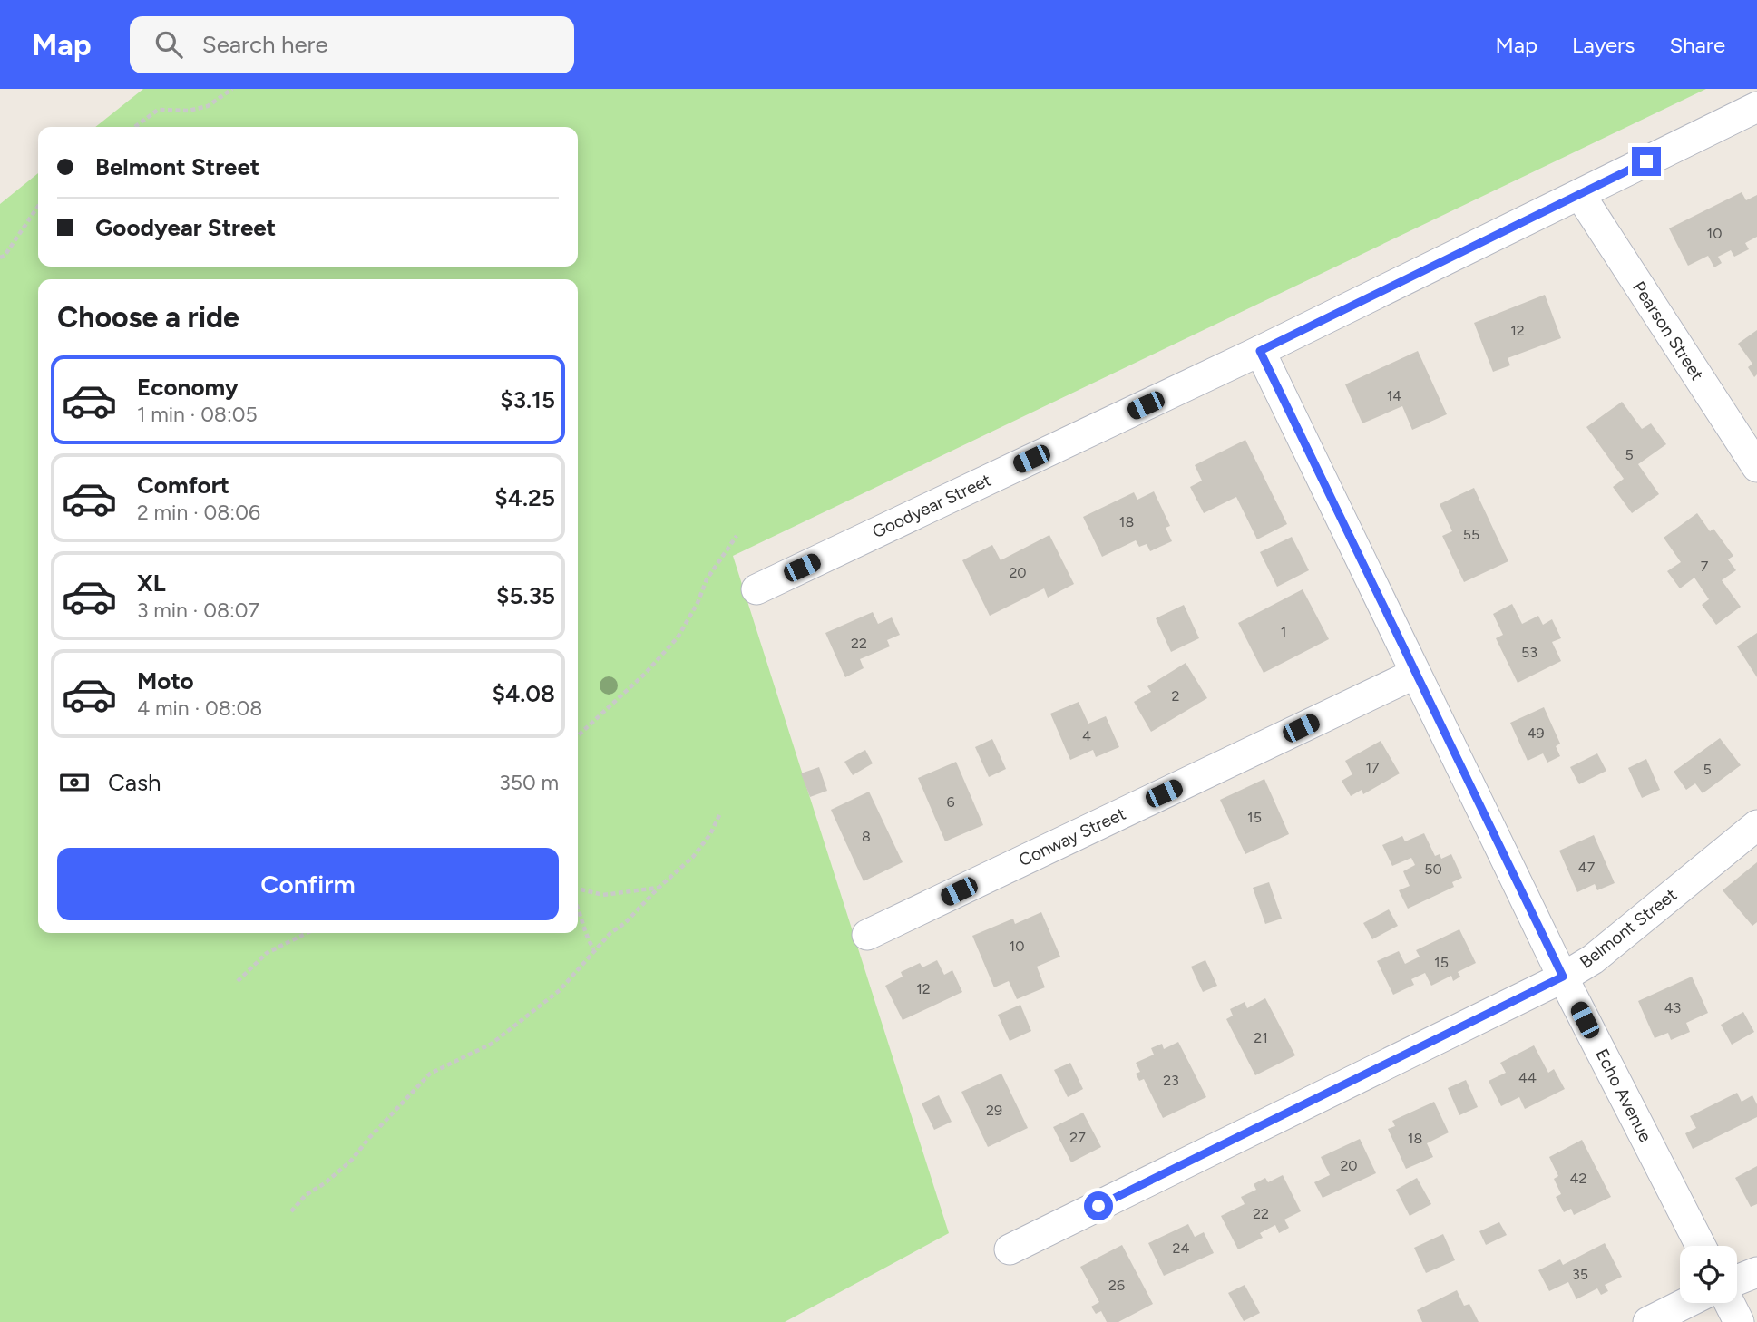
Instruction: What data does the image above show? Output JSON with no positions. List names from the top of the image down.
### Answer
{
  "streets": {
    "street": [
      "Pearson Street",
      "Goodyear Street",
      "Conway Street",
      "Belmont Street",
      "Echo Avenue"
    ]
  },
  "crossings": [
    ["Pearson Street", "Goodyear Street"],
    ["Goodyear Street", "Echo Avenue"],
    ["Conway Street", "Echo Avenue"],
    ["Belmont Street", "Echo Avenue"]
  ],
  "house_numbers": [
    "10",
    "12",
    "14",
    "5",
    "18",
    "55",
    "7",
    "20",
    "1",
    "22",
    "53",
    "2",
    "49",
    "4",
    "17",
    "5",
    "6",
    "15",
    "8",
    "47",
    "50",
    "10",
    "15",
    "12",
    "43",
    "21",
    "44",
    "23",
    "29",
    "27",
    "18",
    "20",
    "42",
    "22",
    "24",
    "35",
    "26"
  ],
  "page": {
    "header": "Map",
    "search": "Search here",
    "nav": ["Map", "Layers", "Share"],
    "banner": ["Belmont Street", "Goodyear Street"],
    "heading": "Choose a ride",
    "list": [
      {
        "name": "Economy",
        "note": "1 min · 08:05",
        "value": "$3.15"
      },
      {
        "name": "Comfort",
        "note": "2 min · 08:06",
        "value": "$4.25"
      },
      {
        "name": "XL",
        "note": "3 min · 08:07",
        "value": "$5.35"
      },
      {
        "name": "Moto",
        "note": "4 min · 08:08",
        "value": "$4.08"
      }
    ],
    "pay": ["Cash", "350 m"],
    "buttons": "Confirm"
  }
}
